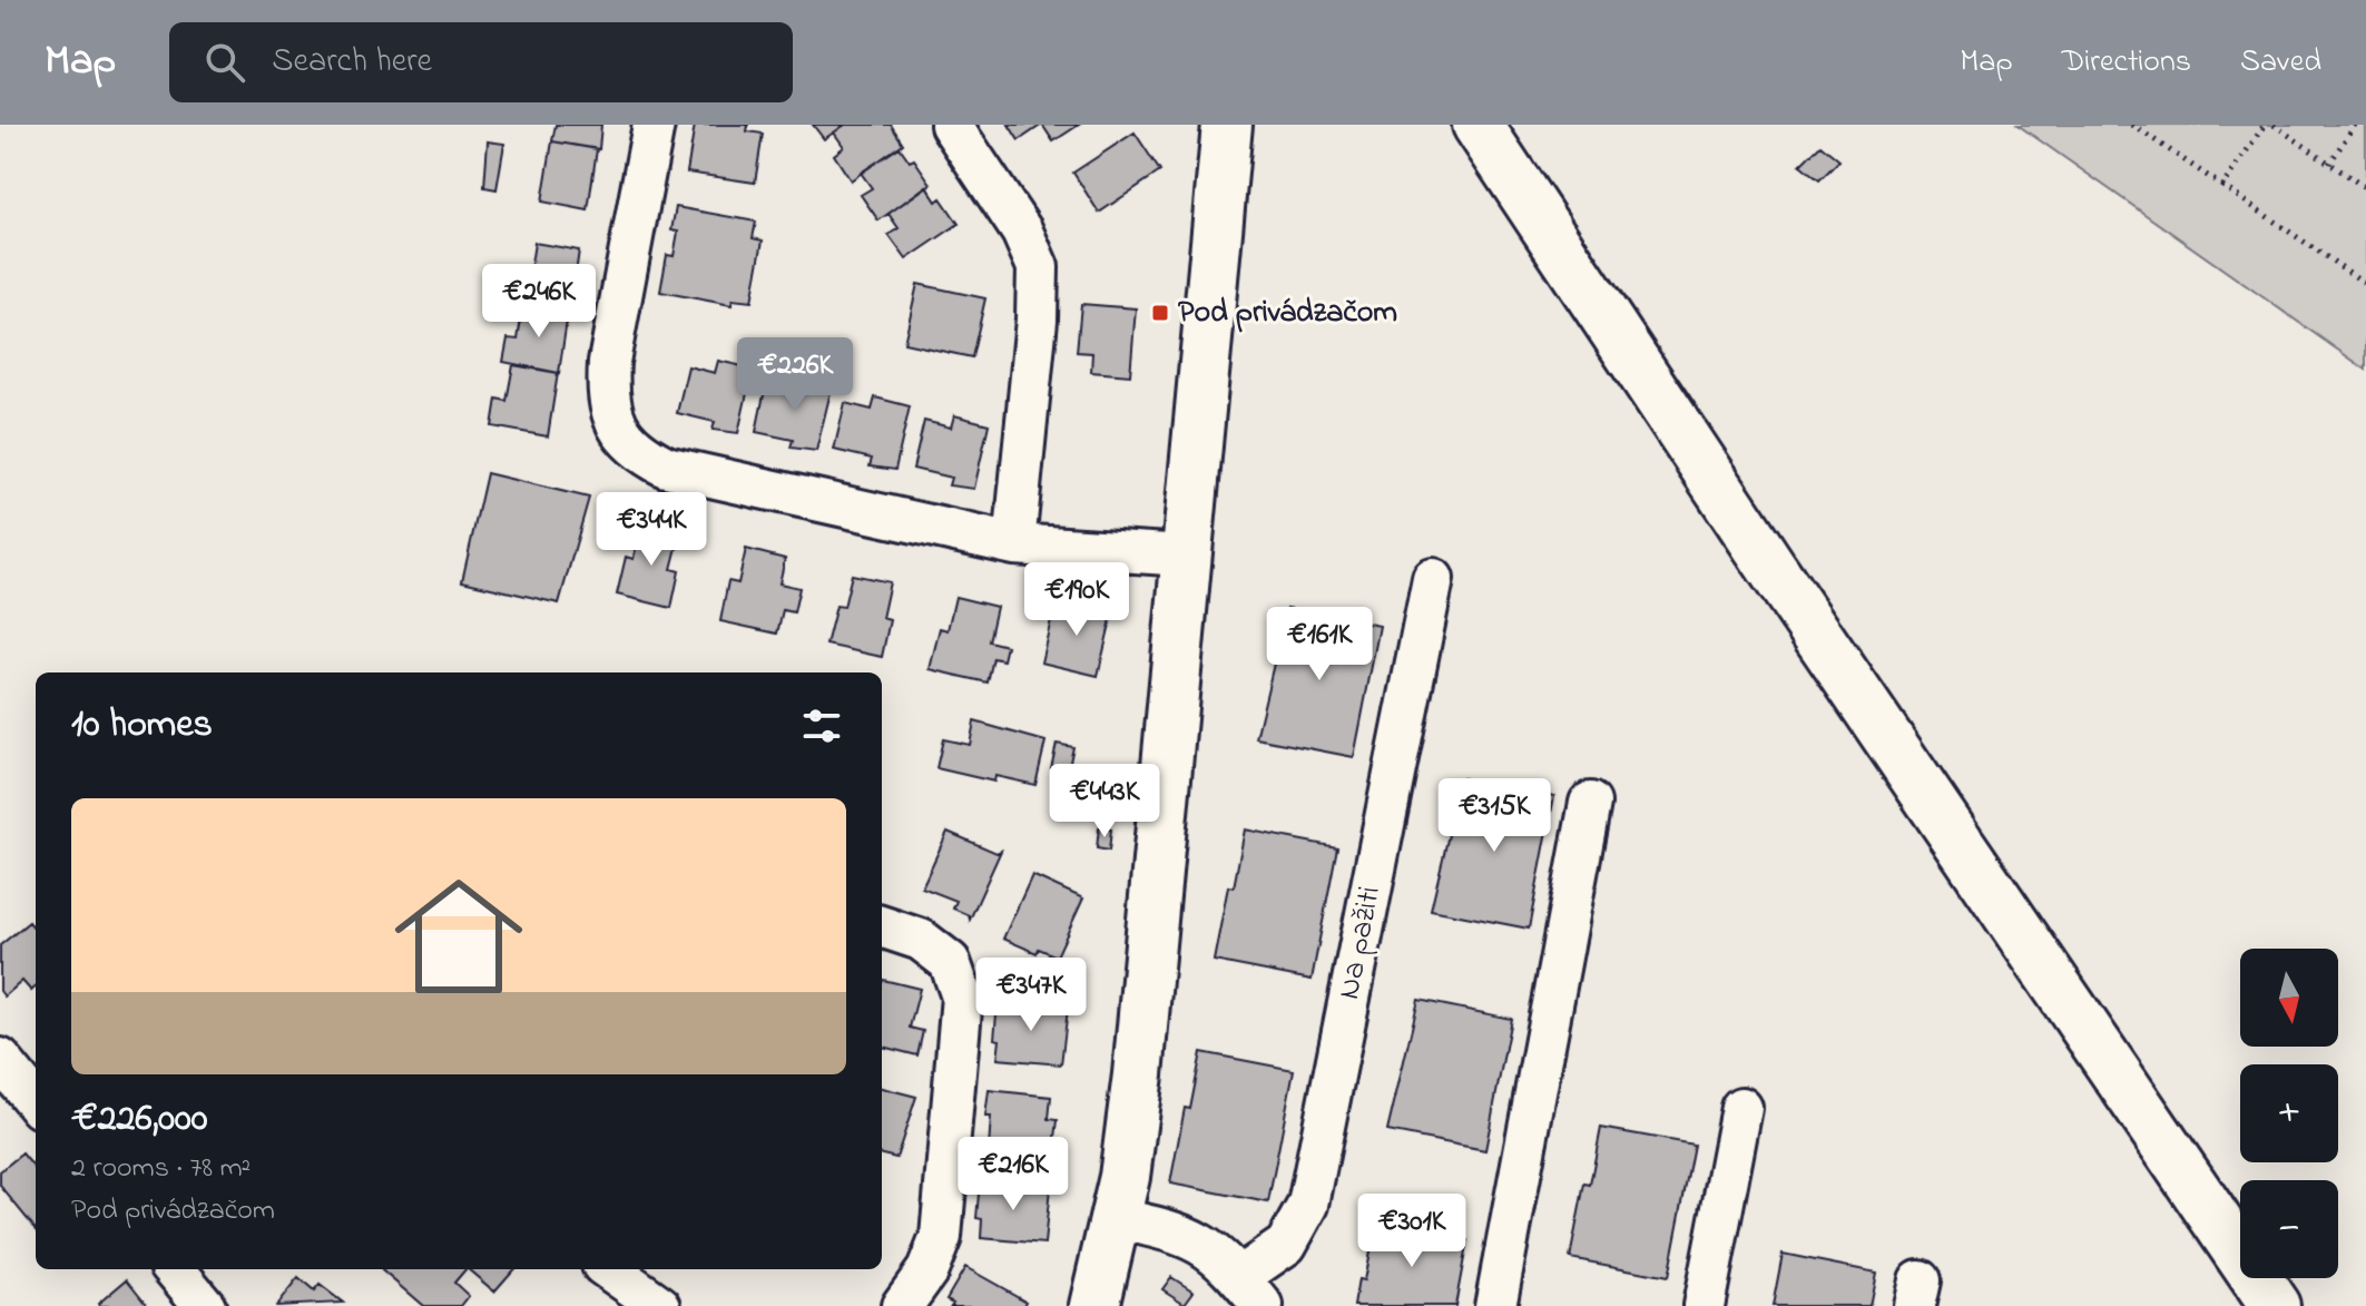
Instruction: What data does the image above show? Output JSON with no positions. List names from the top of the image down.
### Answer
{
  "streets": {
    "street": ["Na pažiti"]
  },
  "places": {
    "transit": ["Pod privádzačom"]
  },
  "north": "bottom",
  "page": {
    "header": "Map",
    "search": "Search here",
    "nav": ["Map", "Directions", "Saved"],
    "price": [
      "€246K",
      "€226K",
      "€344K",
      "€190K",
      "€161K",
      "€443K",
      "€315K",
      "€347K",
      "€216K",
      "€301K"
    ],
    "heading": "10 homes",
    "list": [
      {
        "name": "€226,000",
        "note": "2 rooms · 78 m² · Pod privádzačom"
      }
    ],
    "map_buttons": ["+", "−"]
  }
}
